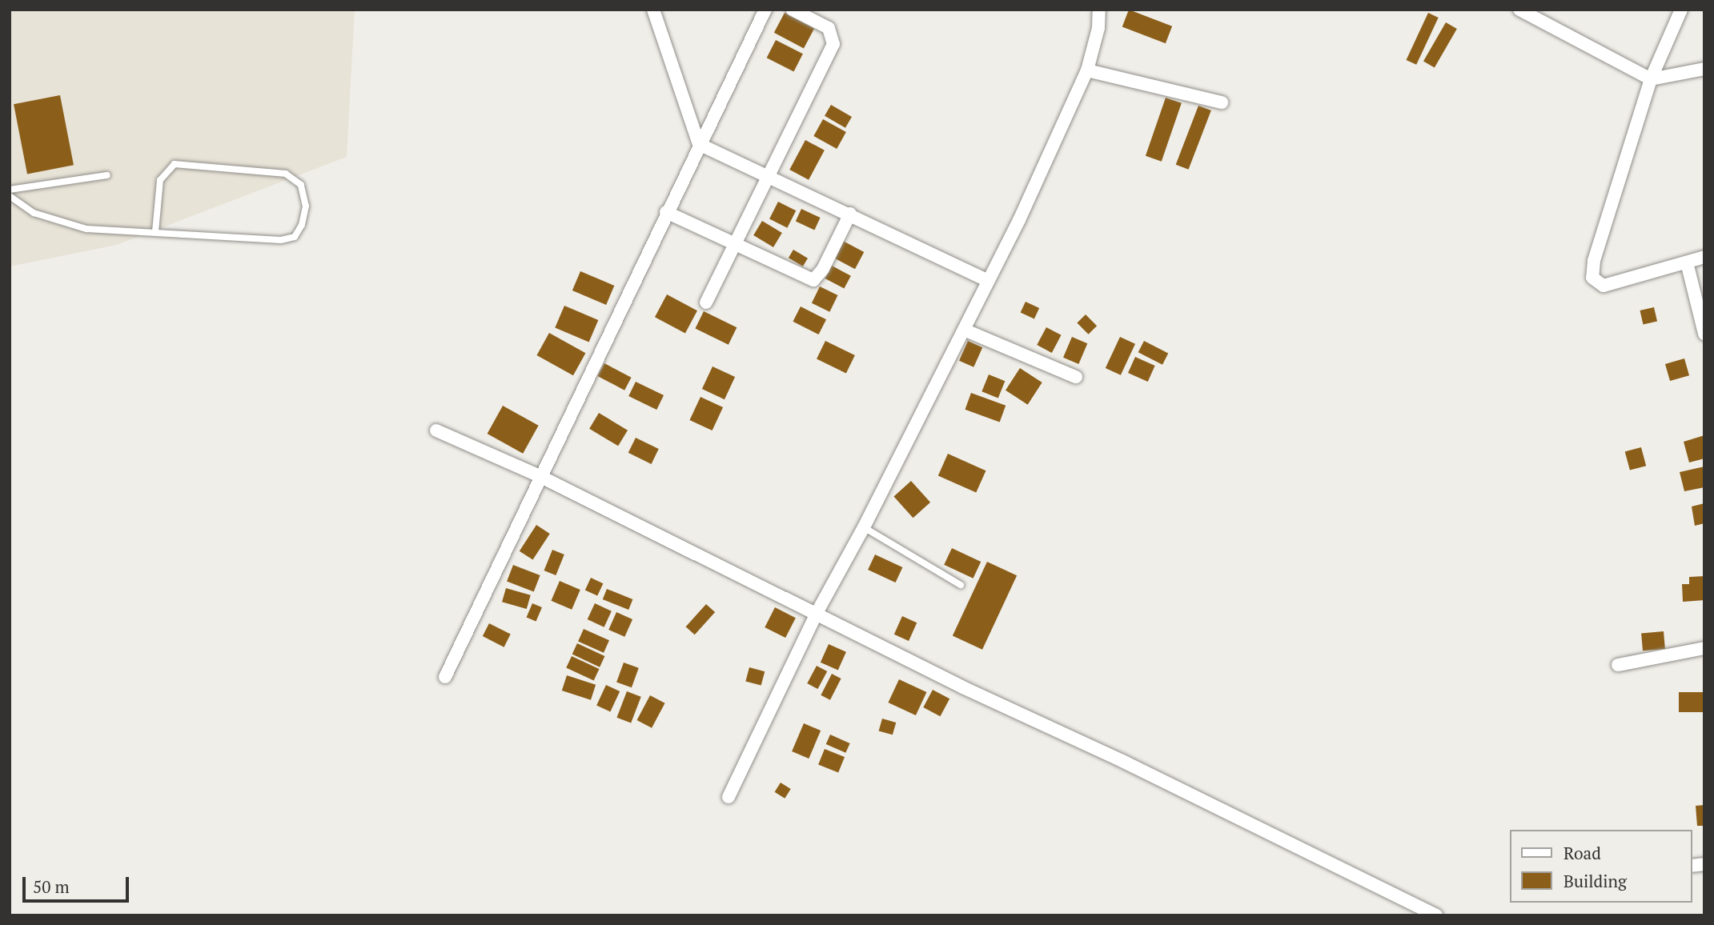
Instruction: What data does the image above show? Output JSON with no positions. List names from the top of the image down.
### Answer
{
  "legend": ["Road", "Building"],
  "scale_bar": "50 m"
}
